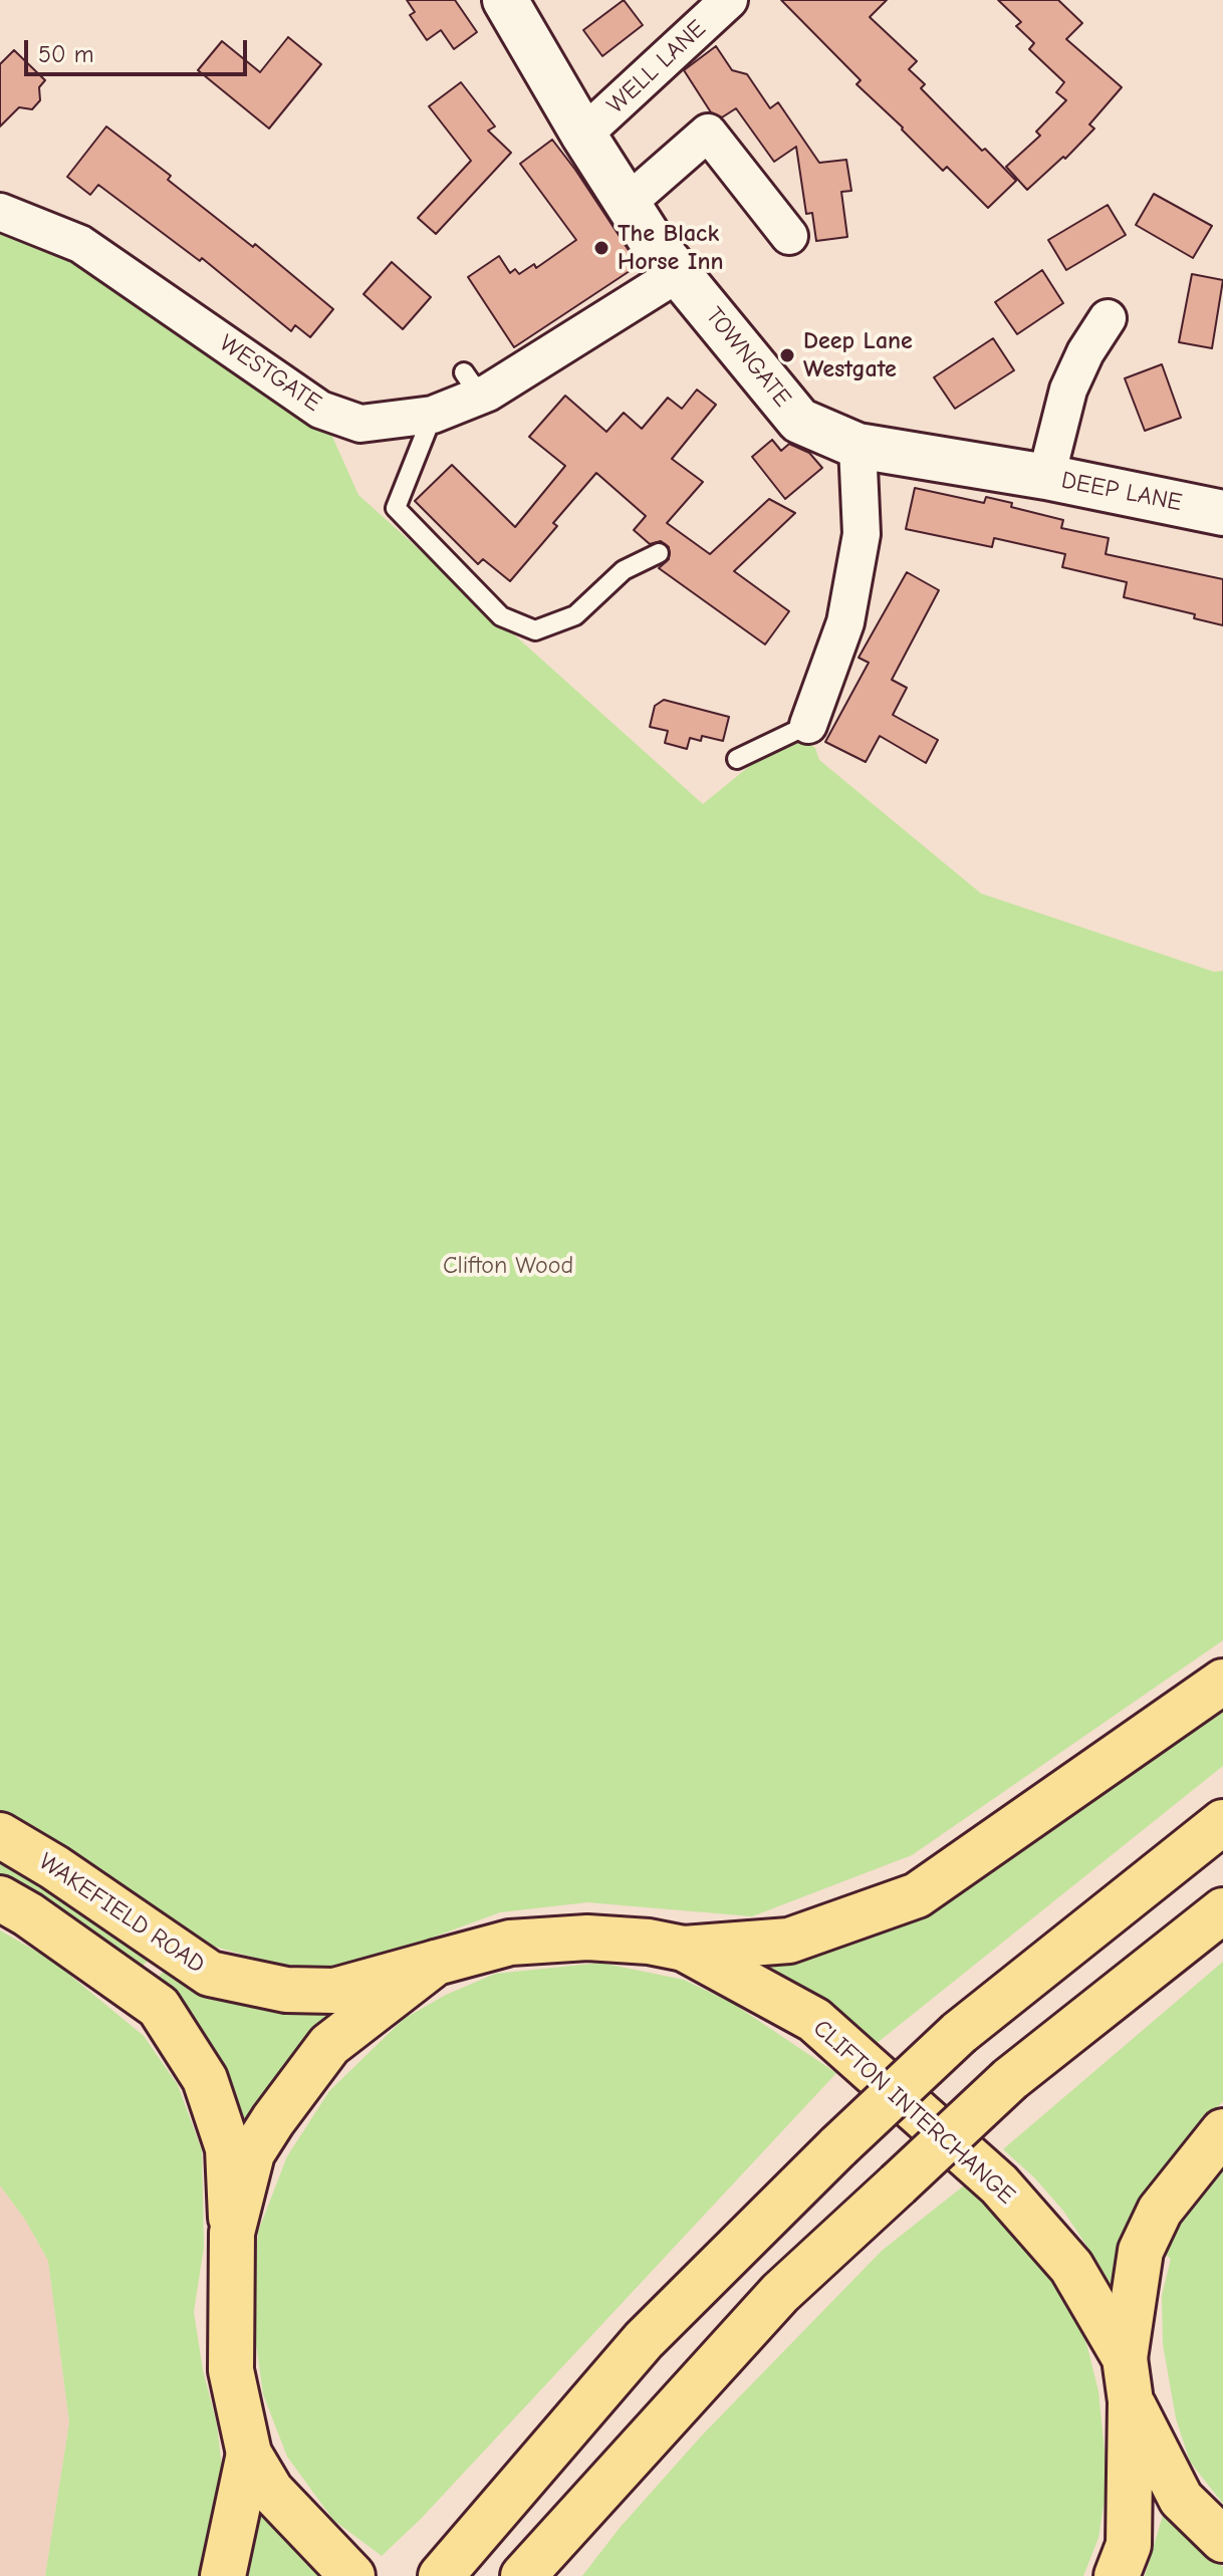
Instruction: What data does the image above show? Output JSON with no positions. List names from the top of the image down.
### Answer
{
  "streets": {
    "main road": ["WAKEFIELD ROAD", "CLIFTON INTERCHANGE"],
    "street": [
      "WELL LANE",
      "TOWNGATE",
      "WESTGATE",
      "DEEP LANE"
    ]
  },
  "crossings": [
    ["WELL LANE", "TOWNGATE"],
    ["TOWNGATE", "WESTGATE"],
    ["TOWNGATE", "DEEP LANE"],
    ["WAKEFIELD ROAD", "CLIFTON INTERCHANGE"]
  ],
  "parks": ["Clifton Wood"],
  "places": ["The Black Horse Inn", "Deep Lane Westgate"],
  "scale_bar": "50 m"
}
